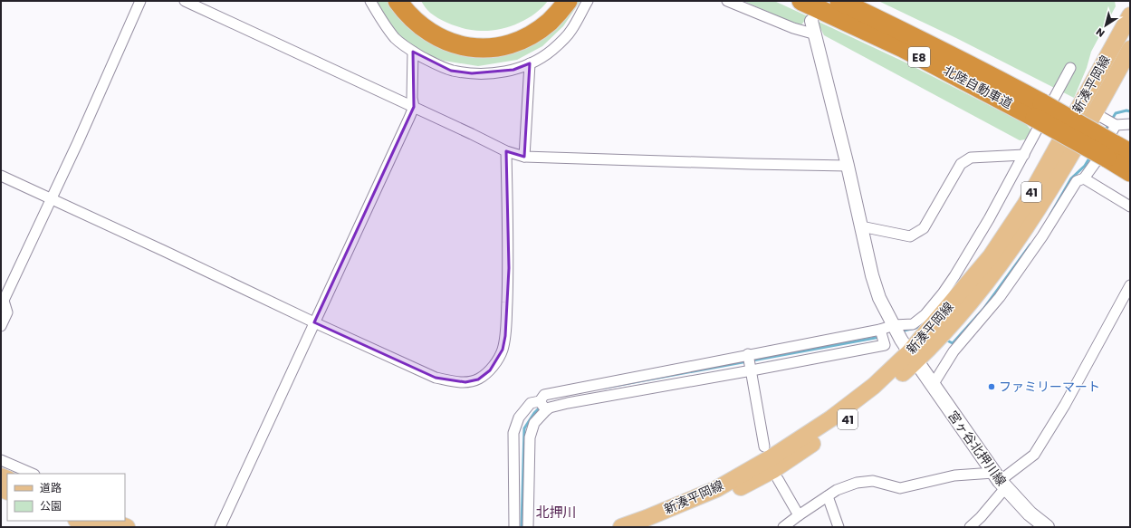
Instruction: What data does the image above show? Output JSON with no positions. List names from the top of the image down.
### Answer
{
  "streets": {
    "highway": ["E8", "北陸自動車道"],
    "main road": ["新湊平岡線", "41", "宮ヶ谷北押川線"]
  },
  "crossings": [
    ["新湊平岡線", "宮ヶ谷北押川線"]
  ],
  "districts": ["北押川"],
  "places": ["ファミリーマート"],
  "legend": ["道路", "公園"],
  "north": "bottom left"
}
